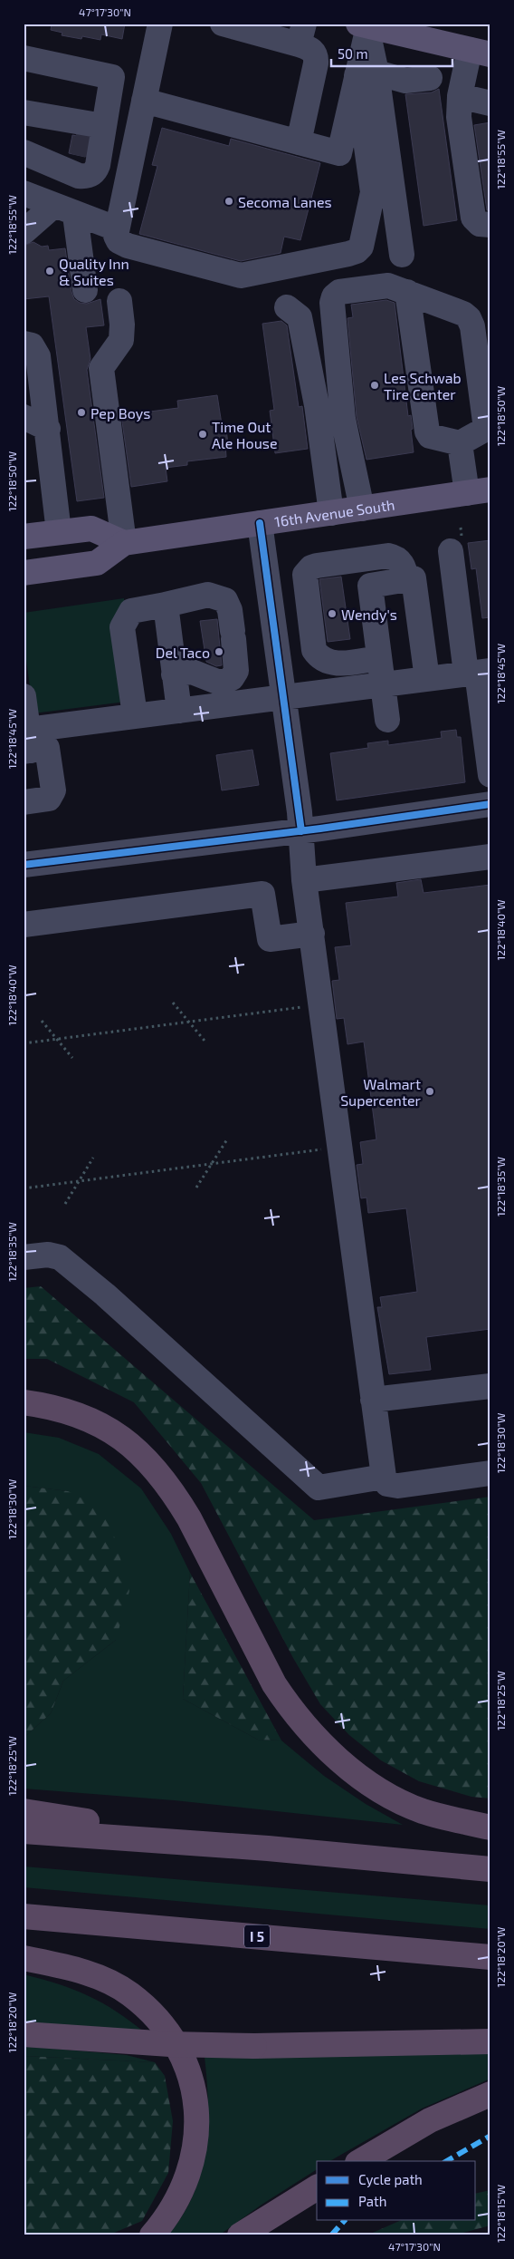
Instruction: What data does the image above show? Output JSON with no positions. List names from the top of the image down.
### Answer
{
  "streets": {
    "highway": ["I 5"],
    "main road": ["16th Avenue South"]
  },
  "places": [
    "Secoma Lanes",
    "Quality Inn & Suites",
    "Les Schwab Tire Center",
    "Pep Boys",
    "Time Out Ale House",
    "Wendy's",
    "Del Taco",
    "Walmart Supercenter"
  ],
  "legend": ["Cycle path", "Path"],
  "scale_bar": "50 m",
  "coordinates": [
    "47°17'30\"N",
    "122°18'55\"W",
    "122°18'50\"W",
    "122°18'45\"W",
    "122°18'40\"W",
    "122°18'35\"W",
    "122°18'30\"W",
    "122°18'25\"W",
    "122°18'20\"W",
    "122°18'15\"W"
  ]
}
